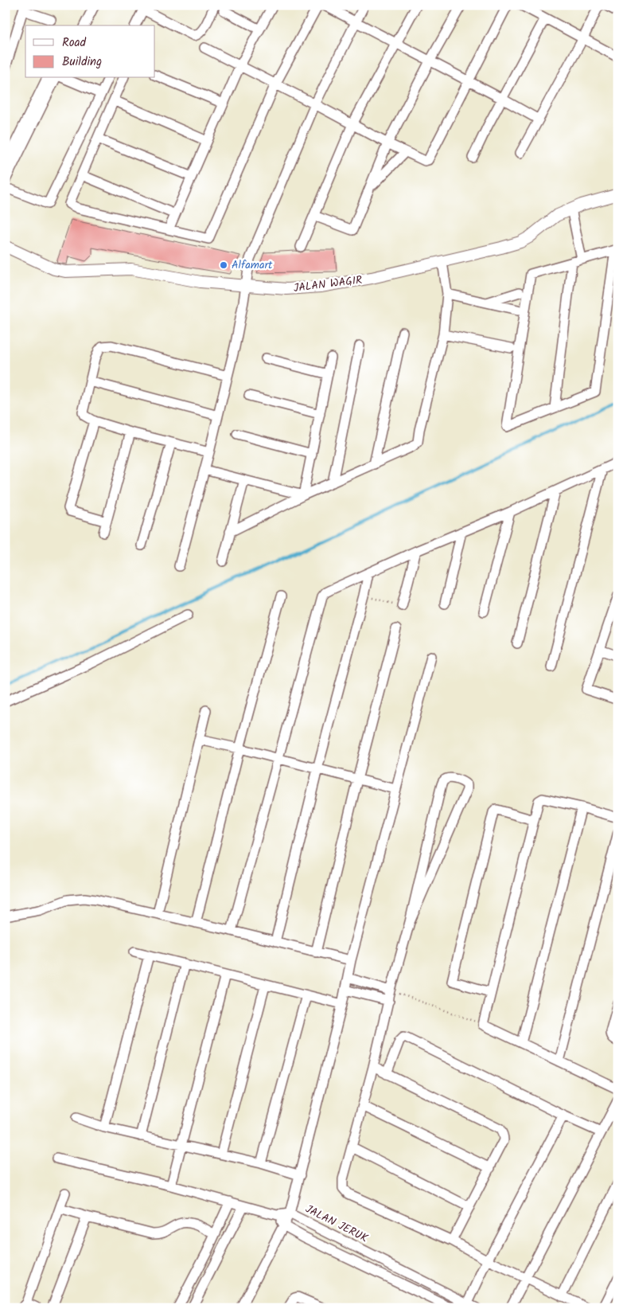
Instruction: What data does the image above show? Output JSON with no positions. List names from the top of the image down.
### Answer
{
  "streets": {
    "street": ["JALAN WAGIR", "JALAN JERUK"]
  },
  "places": ["Alfamart"],
  "legend": ["Road", "Building"]
}
